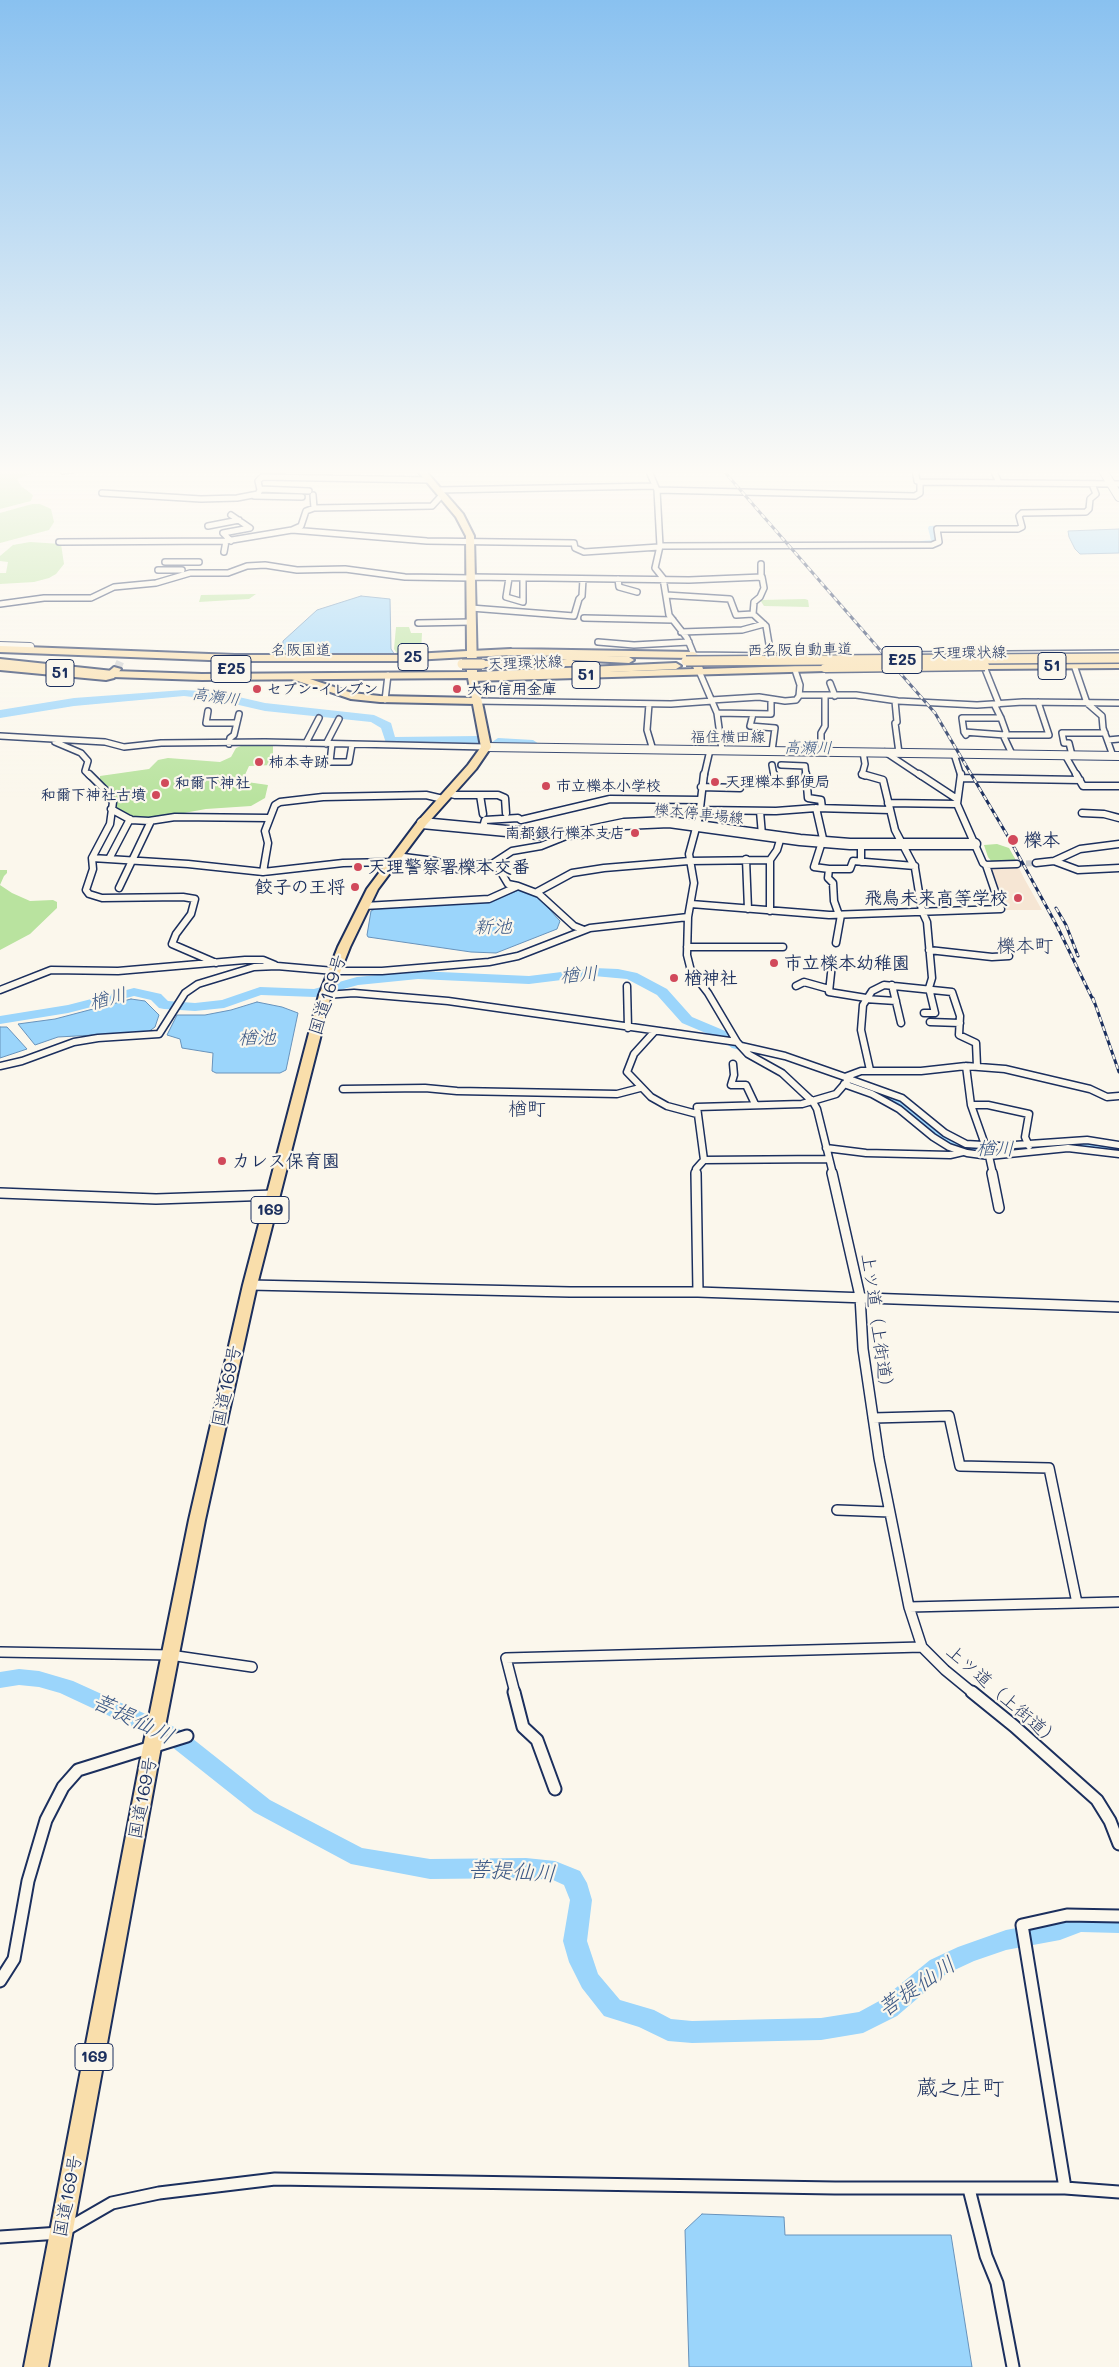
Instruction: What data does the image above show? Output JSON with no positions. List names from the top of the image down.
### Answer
{
  "streets": {
    "highway": [
      "名阪国道",
      "西名阪自動車道",
      "25",
      "E25",
      "国道169号",
      "169"
    ],
    "main road": [
      "天理環状線",
      "51",
      "福住横田線",
      "櫟本停車場線"
    ],
    "street": ["上ツ道（上街道）"]
  },
  "crossings": [
    ["名阪国道", "西名阪自動車道"],
    ["西名阪自動車道", "天理環状線"],
    ["天理環状線", "25"],
    ["25", "51"],
    ["福住横田線", "国道169号"],
    ["福住横田線", "上ツ道（上街道）"],
    ["櫟本停車場線", "国道169号"],
    ["櫟本停車場線", "上ツ道（上街道）"]
  ],
  "districts": ["櫟本町", "楢町", "蔵之庄町"],
  "water": [
    "高瀬川",
    "新池",
    "楢川",
    "楢池",
    "菩提仙川"
  ],
  "places": [
    "セブン-イレブン",
    "大和信用金庫",
    "柿本寺跡",
    "天理櫟本郵便局",
    "和爾下神社",
    "市立櫟本小学校",
    "和爾下神社古墳",
    "南都銀行櫟本支店",
    "櫟本",
    "天理警察署櫟本交番",
    "餃子の王将",
    "飛鳥未来高等学校",
    "市立檪本幼稚園",
    "楢神社",
    "カレス保育園"
  ]
}
